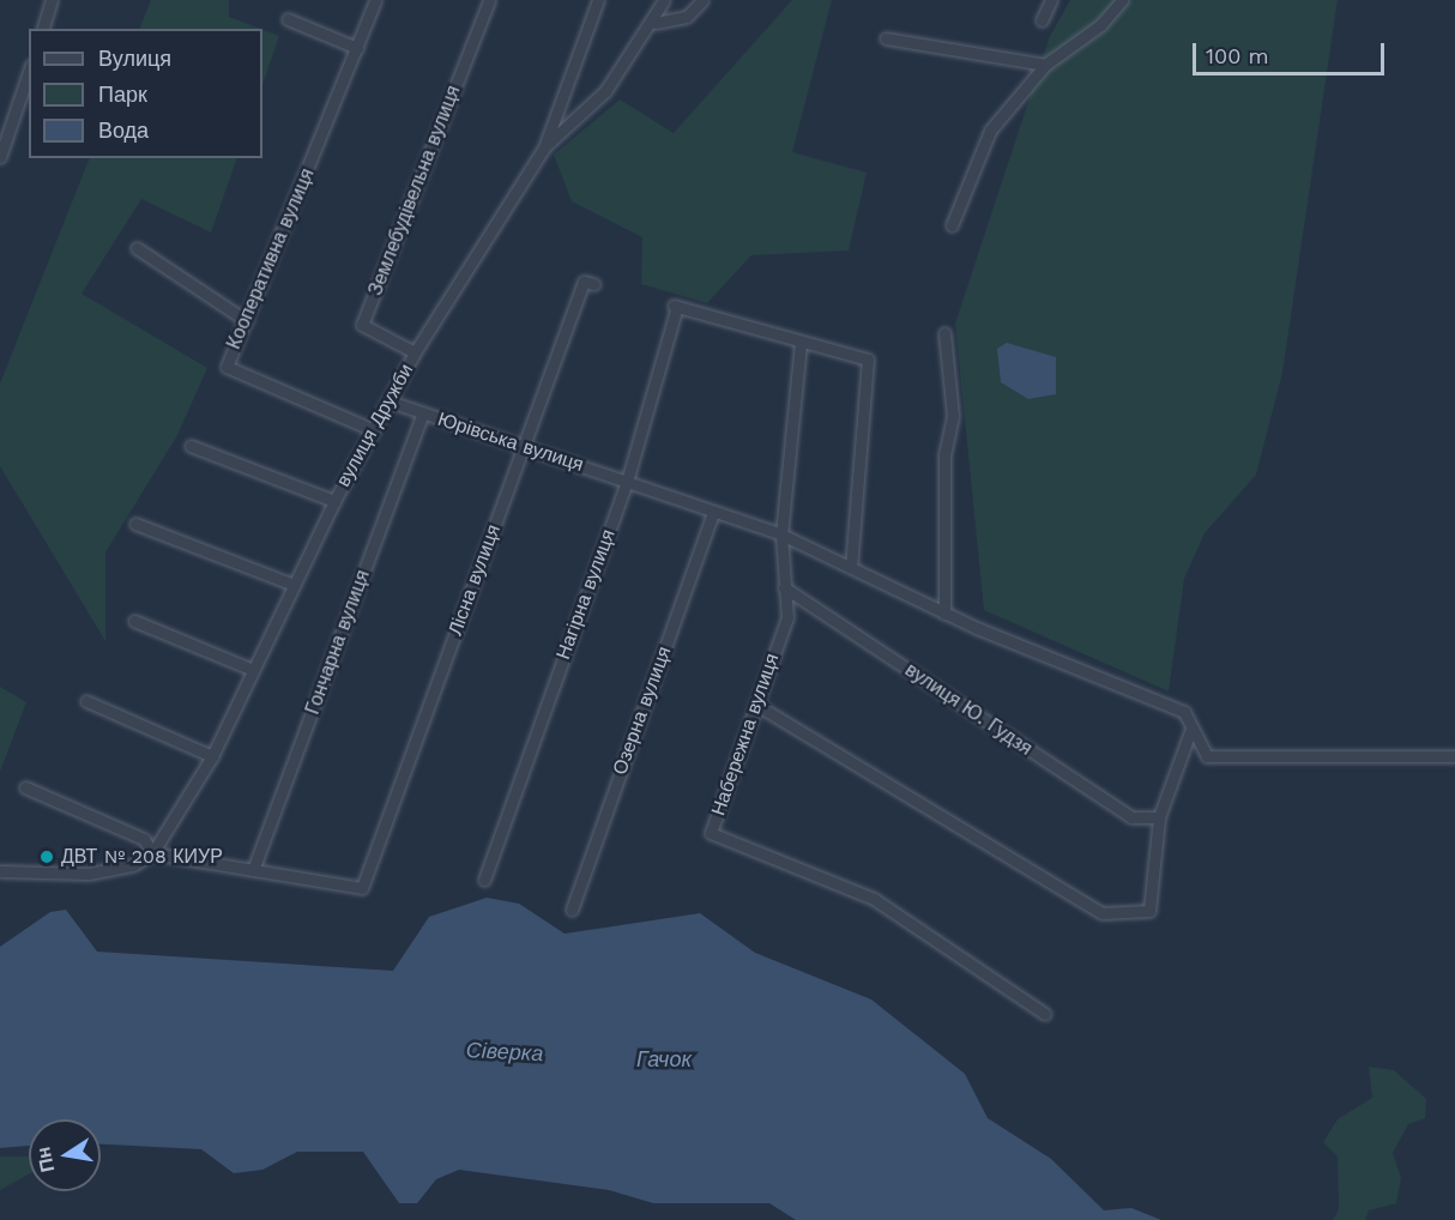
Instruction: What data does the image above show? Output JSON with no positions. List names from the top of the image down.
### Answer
{
  "streets": {
    "street": [
      "Землебудівельна вулиця",
      "Кооперативна вулиця",
      "вулиця Дружби",
      "Юрівська вулиця",
      "Лісна вулиця",
      "Нагірна вулиця",
      "Гончарна вулиця",
      "вулиця Ю. Гудзя",
      "Озерна вулиця",
      "Набережна вулиця"
    ]
  },
  "crossings": [
    ["Землебудівельна вулиця", "вулиця Дружби"],
    ["Кооперативна вулиця", "вулиця Дружби"],
    ["вулиця Дружби", "Юрівська вулиця"],
    ["Юрівська вулиця", "Лісна вулиця"],
    ["Юрівська вулиця", "Нагірна вулиця"],
    ["Юрівська вулиця", "Гончарна вулиця"],
    ["Юрівська вулиця", "Озерна вулиця"],
    ["Юрівська вулиця", "Набережна вулиця"],
    ["Лісна вулиця", "Гончарна вулиця"],
    ["Нагірна вулиця", "Набережна вулиця"],
    ["вулиця Ю. Гудзя", "Набережна вулиця"]
  ],
  "water": ["Сіверка", "Гачок"],
  "places": ["ДВТ № 208 КИУР"],
  "legend": ["Вулиця", "Парк", "Вода"],
  "scale_bar": "100 m",
  "north": "left"
}
